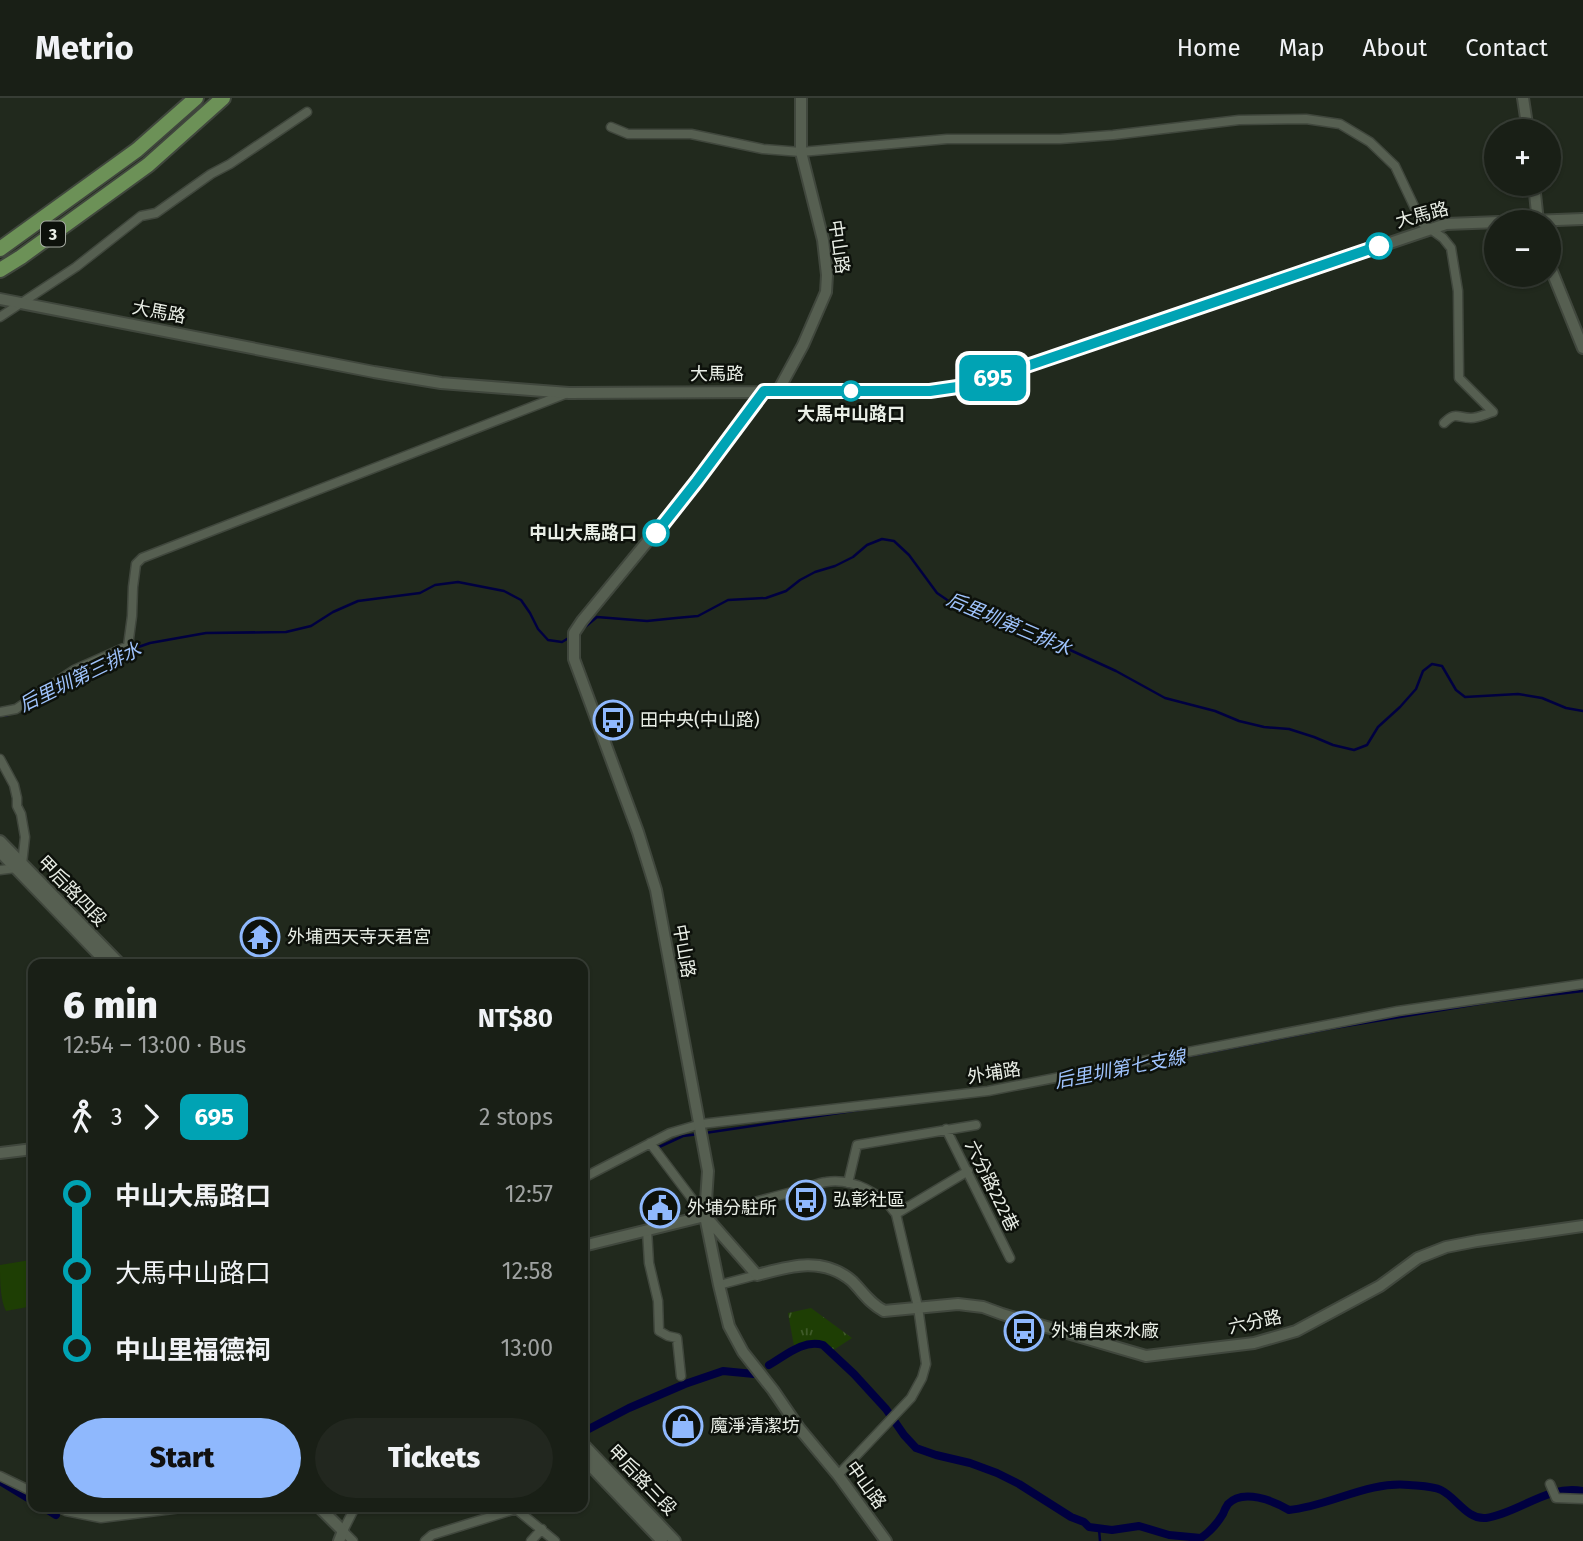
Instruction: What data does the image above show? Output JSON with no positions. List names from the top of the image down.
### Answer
{
  "streets": {
    "highway": ["3"],
    "street": [
      "大馬路",
      "中山路",
      "甲后路四段",
      "外埔路",
      "六分路222巷",
      "六分路",
      "甲后路三段"
    ]
  },
  "crossings": [
    ["大馬路", "中山路"],
    ["中山路", "外埔路"]
  ],
  "water": ["后里圳第三排水", "后里圳第七支線"],
  "places": {
    "other": ["大馬中山路口", "中山大馬路口"],
    "bus stop": ["田中央(中山路)", "弘彰社區", "外埔自來水廠"],
    "temple": ["外埔西天寺天君宮"],
    "public building": ["外埔分駐所"],
    "shop": ["魔淨清潔坊"]
  },
  "lines": ["bus line 695"],
  "page": {
    "header": "Metrio",
    "nav": [
      "Home",
      "Map",
      "About",
      "Contact"
    ],
    "on_map": "695",
    "map_buttons": ["+", "−"],
    "heading": ["6 min", "12:54 – 13:00 · Bus", "NT$80"],
    "legs": ["3", "695", "2 stops"],
    "list": [
      {
        "name": "中山大馬路口",
        "value": "12:57"
      },
      {
        "name": "大馬中山路口",
        "value": "12:58"
      },
      {
        "name": "中山里福德祠",
        "value": "13:00"
      }
    ],
    "buttons": ["Start", "Tickets"]
  }
}
